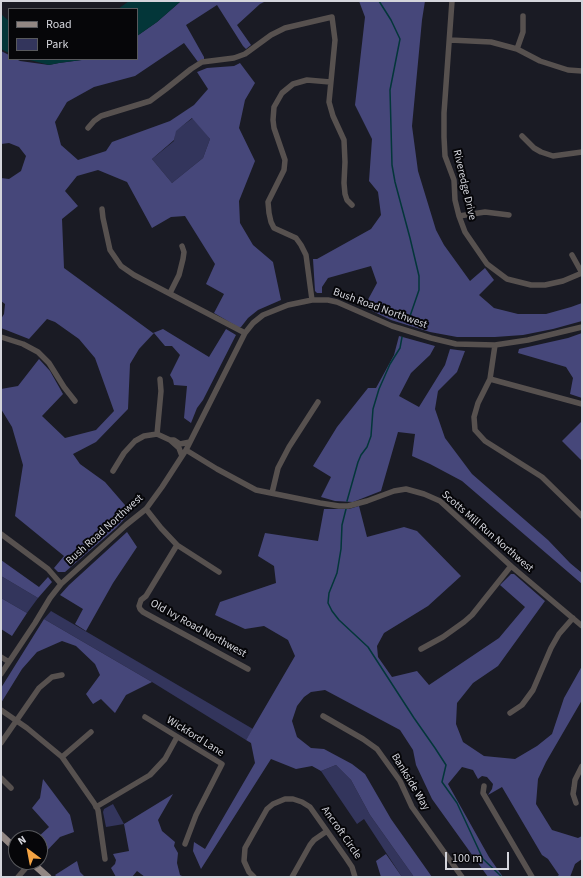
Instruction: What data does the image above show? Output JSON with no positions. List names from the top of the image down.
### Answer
{
  "streets": {
    "street": [
      "Riveredge Drive",
      "Bush Road Northwest",
      "Scotts Mill Run Northwest",
      "Old Ivy Road Northwest",
      "Wickford Lane",
      "Bankside Way",
      "Ancroft Circle"
    ]
  },
  "crossings": [
    ["Bush Road Northwest", "Scotts Mill Run Northwest"]
  ],
  "legend": ["Road", "Park"],
  "scale_bar": "100 m",
  "north": "top left"
}
